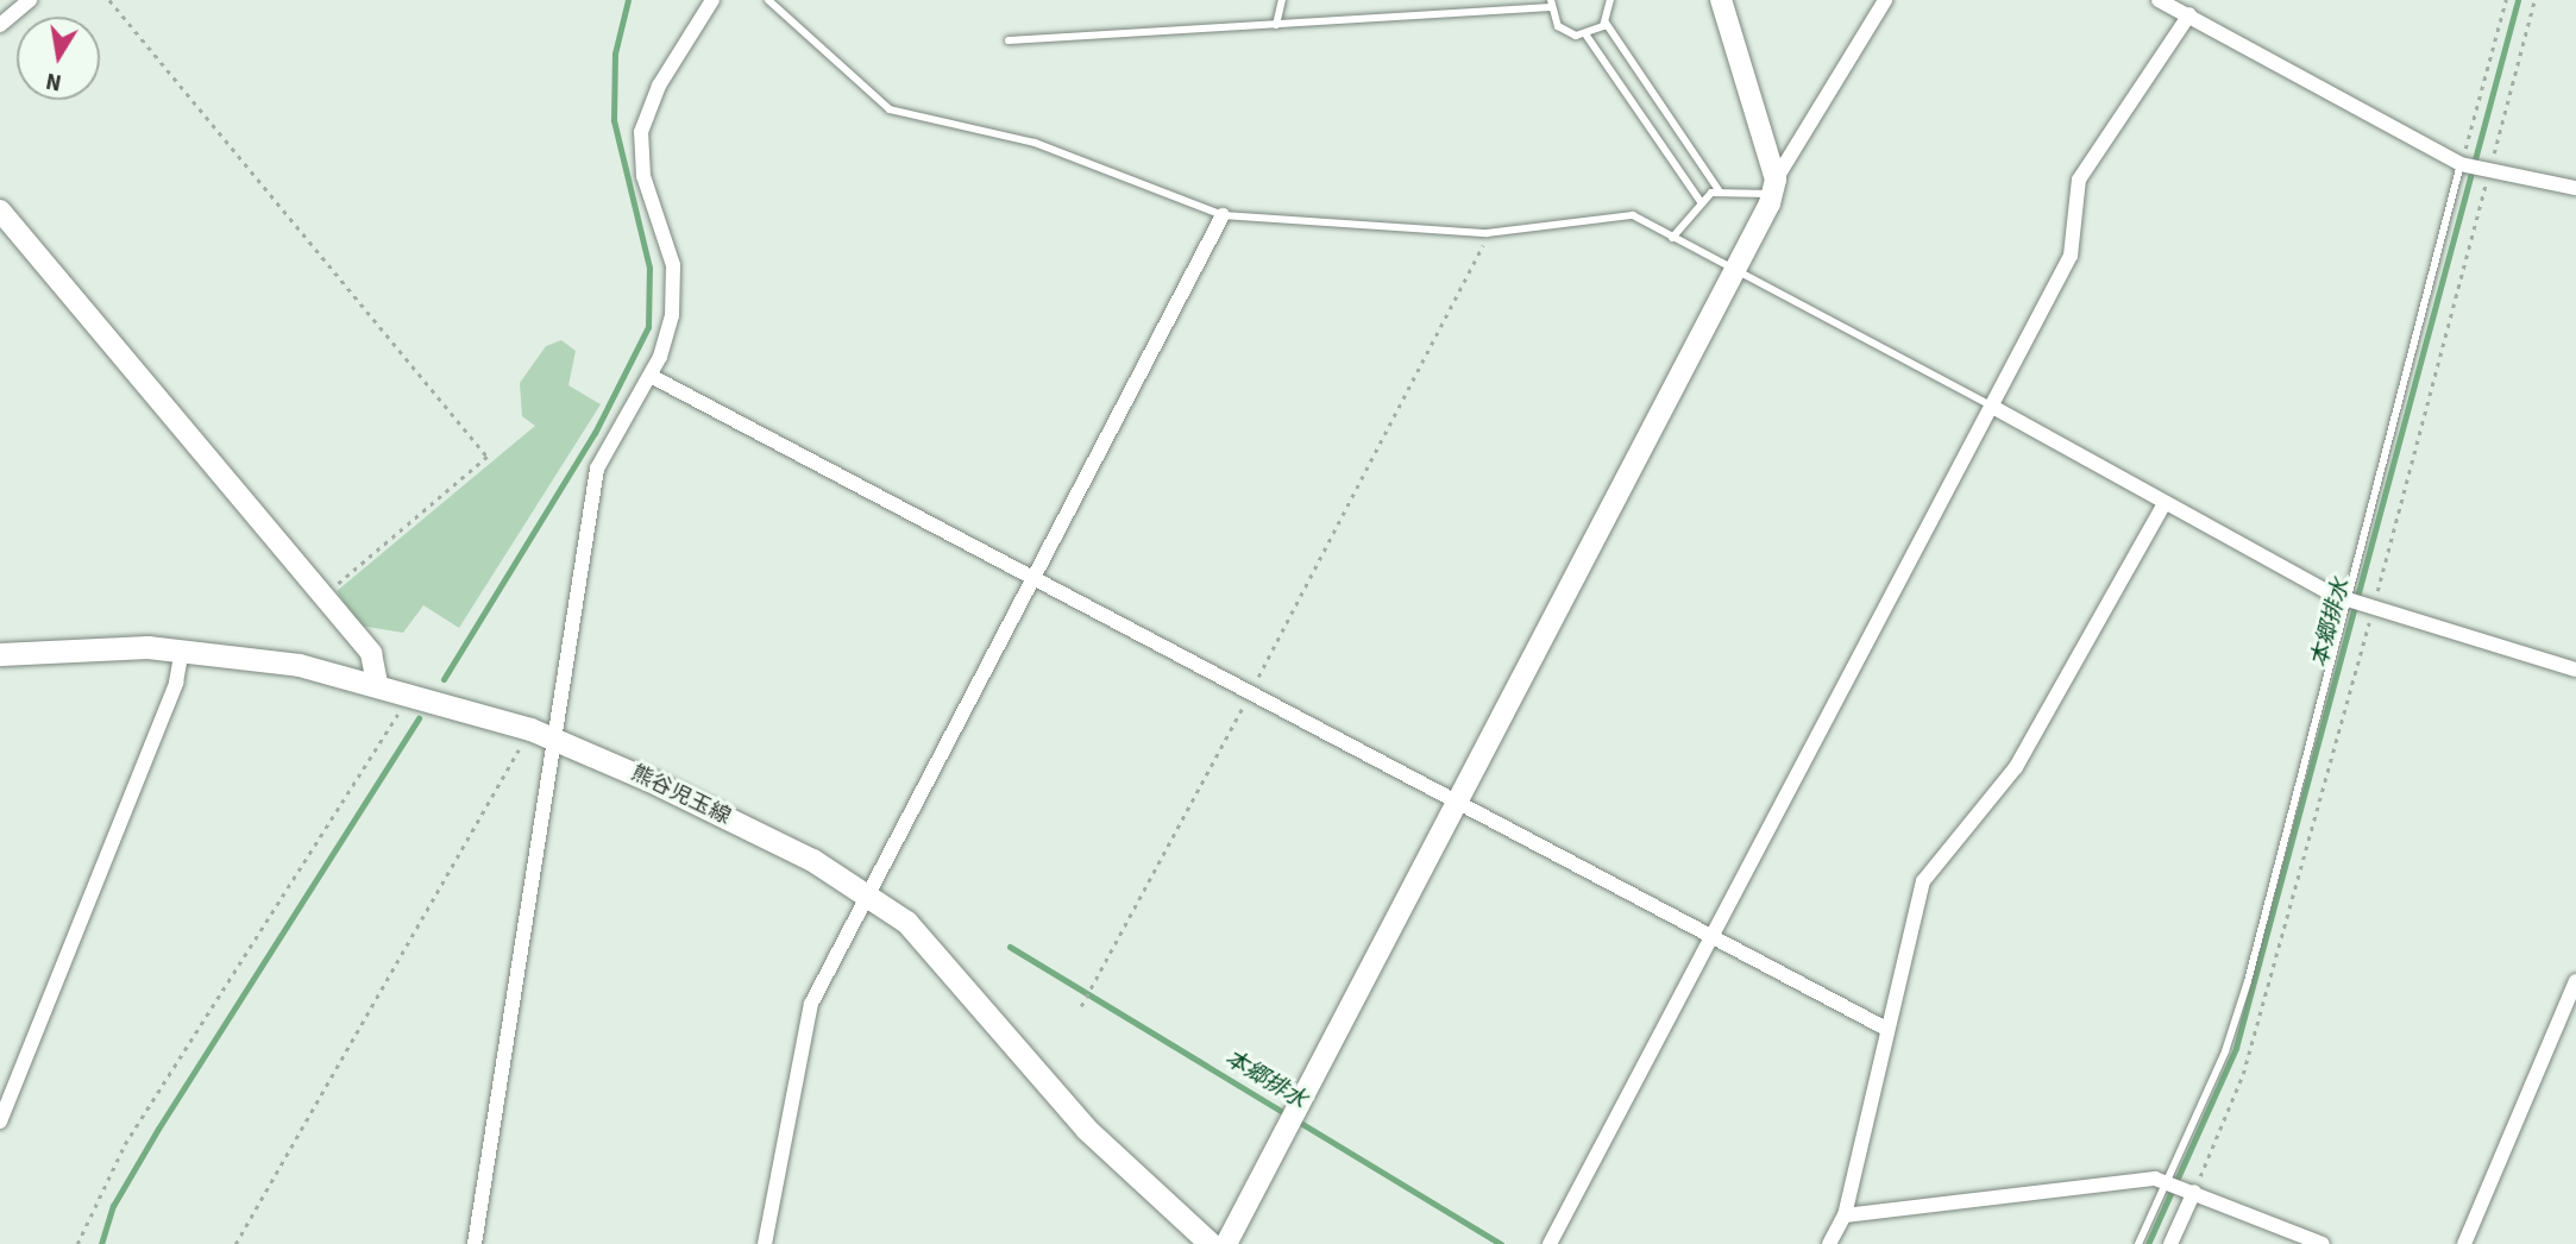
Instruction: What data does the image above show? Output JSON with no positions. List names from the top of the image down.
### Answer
{
  "streets": {
    "main road": ["熊谷児玉線"]
  },
  "water": ["本郷排水"],
  "north": "bottom"
}
